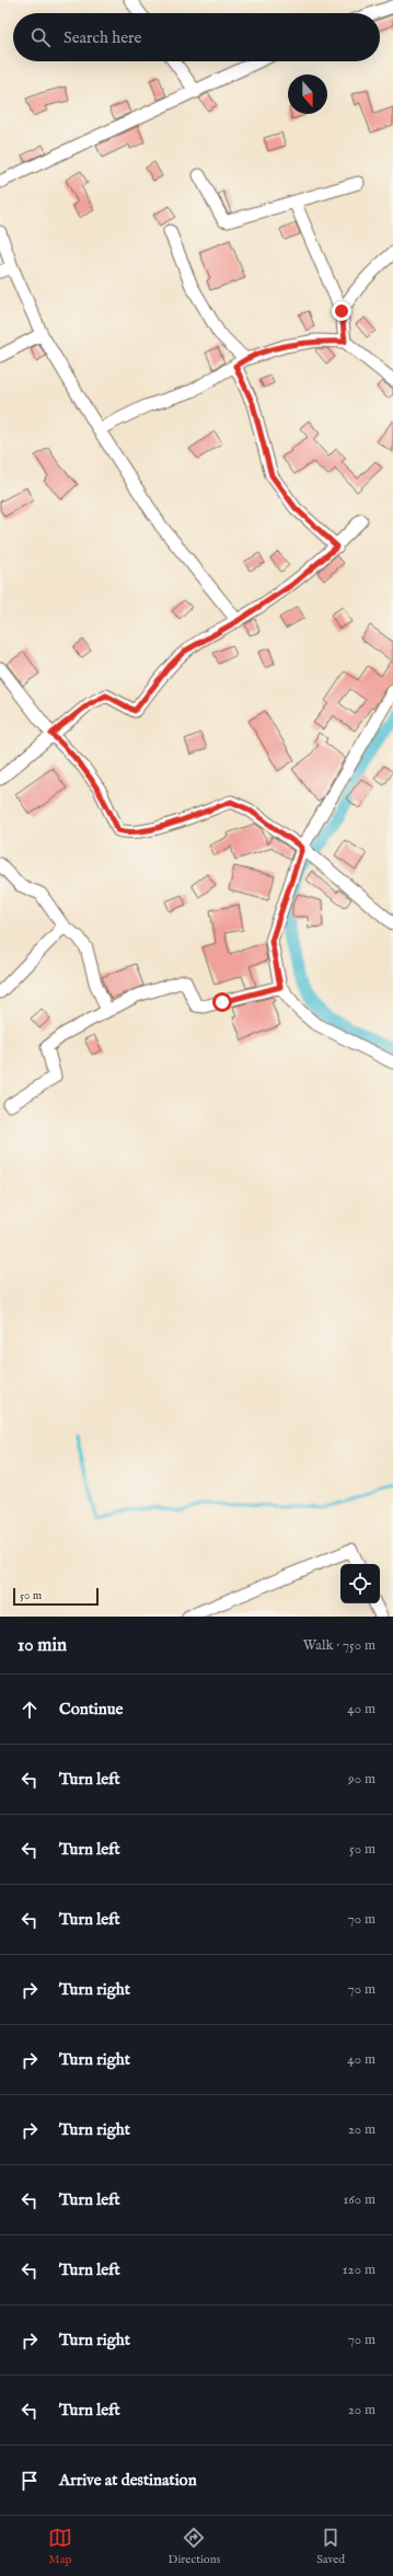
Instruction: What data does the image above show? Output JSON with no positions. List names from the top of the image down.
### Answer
{
  "scale_bar": "50 m",
  "north": "bottom",
  "page": {
    "search": "Search here",
    "scale": "50 m",
    "heading": ["10 min", "Walk · 750 m"],
    "list": [
      ["Continue", "40 m"],
      ["Turn left", "90 m"],
      ["Turn left", "50 m"],
      ["Turn left", "70 m"],
      ["Turn right", "70 m"],
      ["Turn right", "40 m"],
      ["Turn right", "20 m"],
      ["Turn left", "160 m"],
      ["Turn left", "120 m"],
      ["Turn right", "70 m"],
      ["Turn left", "20 m"],
      "Arrive at destination"
    ],
    "nav": ["Map", "Directions", "Saved"]
  }
}
